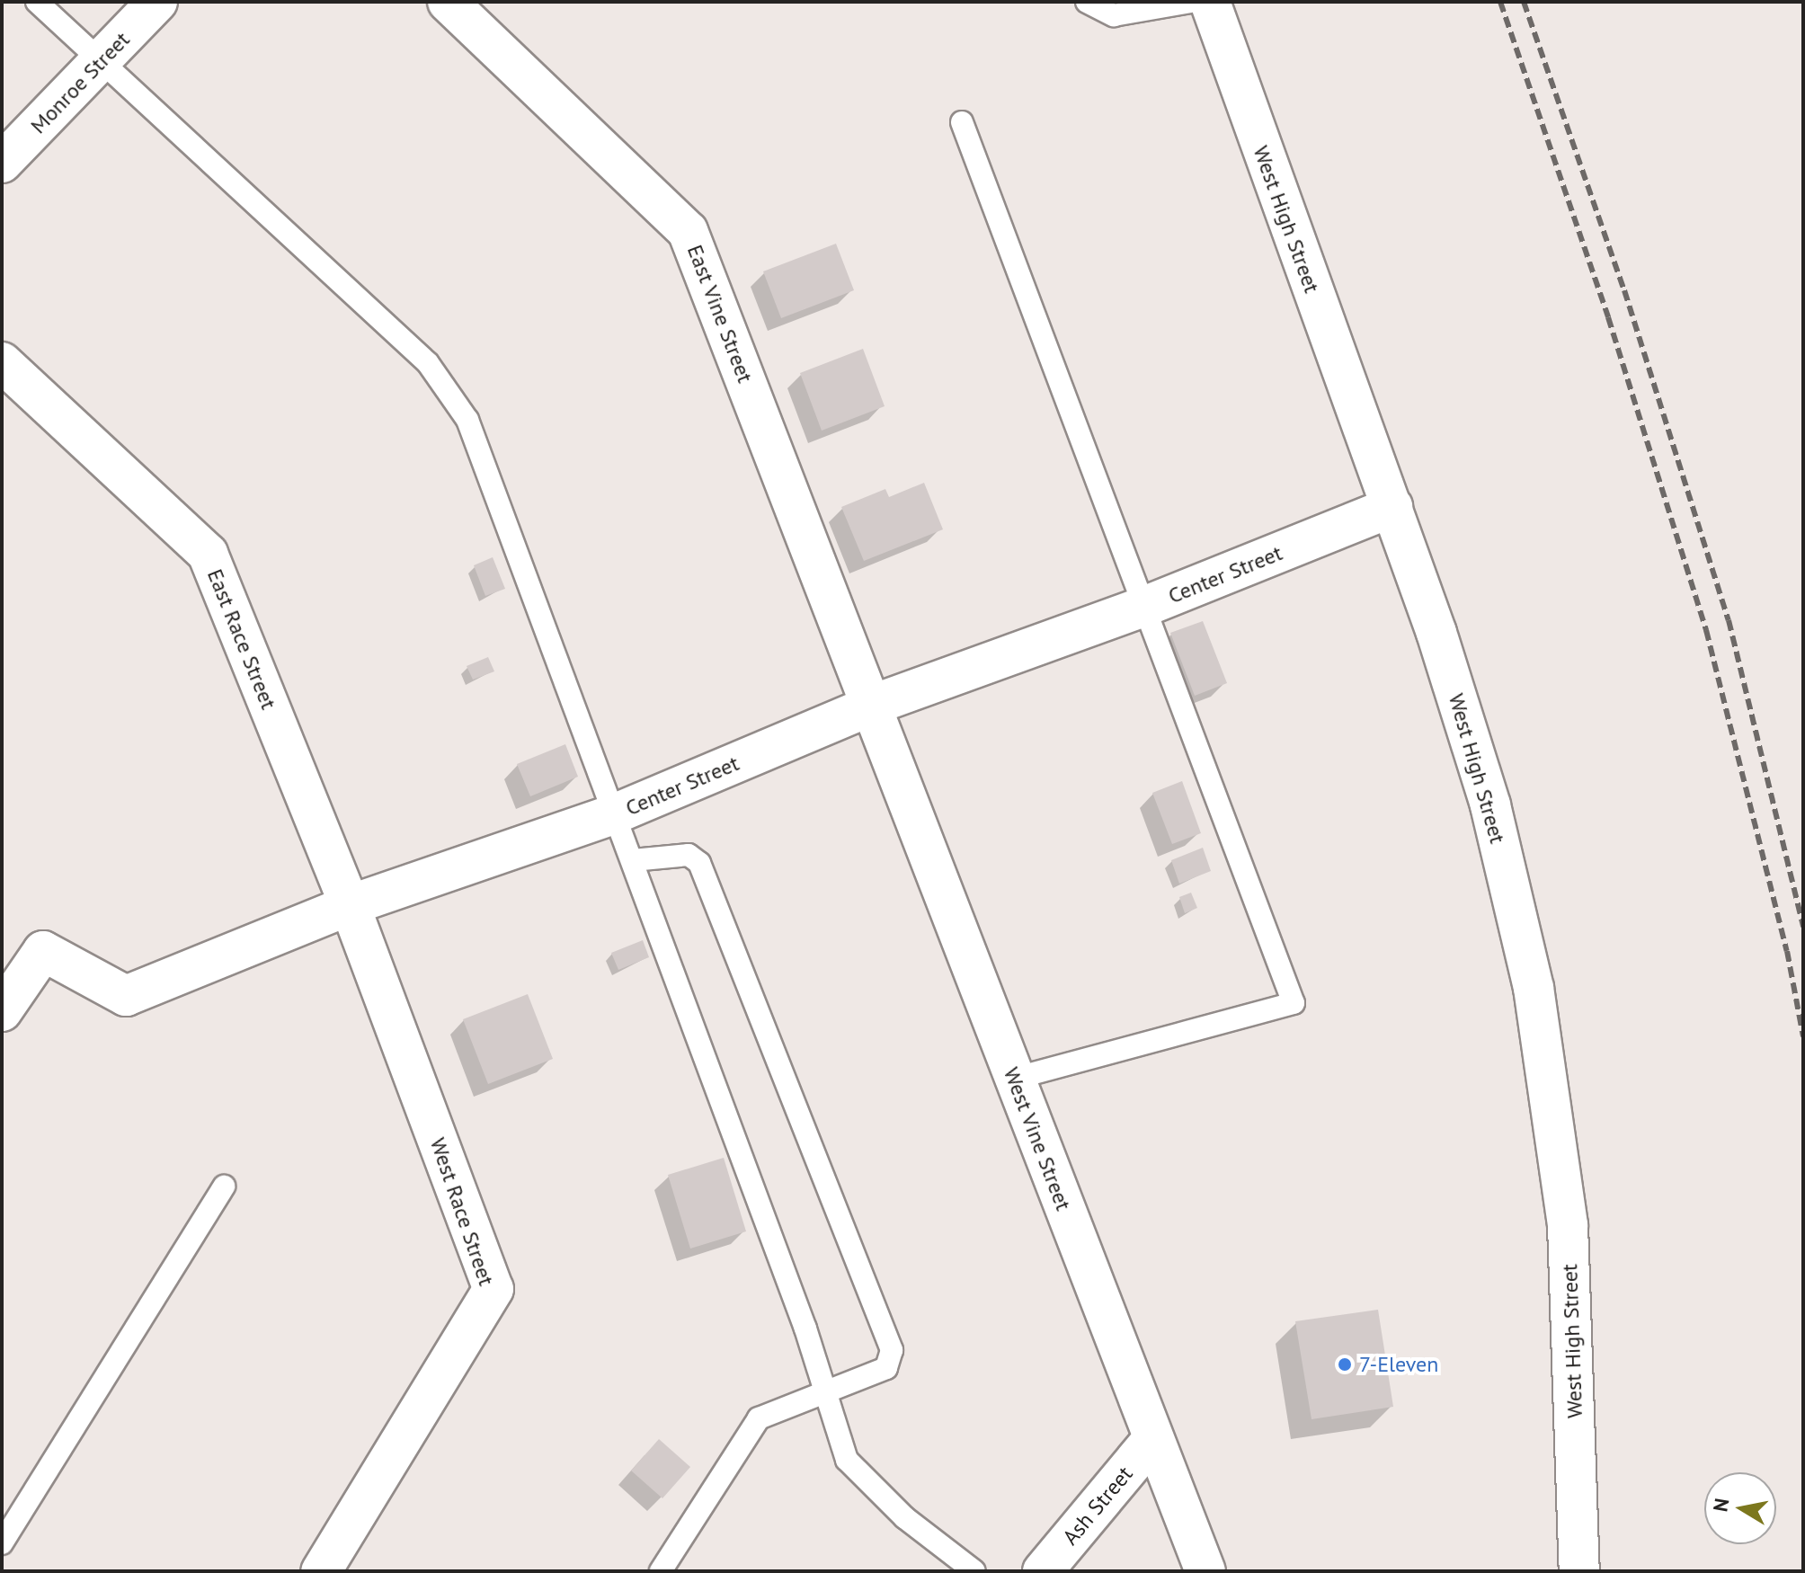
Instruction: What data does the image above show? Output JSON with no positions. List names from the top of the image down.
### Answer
{
  "streets": {
    "street": [
      "Monroe Street",
      "West High Street",
      "East Vine Street",
      "Center Street",
      "East Race Street",
      "West Vine Street",
      "West Race Street",
      "Ash Street"
    ]
  },
  "crossings": [
    ["West High Street", "Center Street"],
    ["East Vine Street", "Center Street"],
    ["East Vine Street", "West Vine Street"],
    ["Center Street", "East Race Street"],
    ["Center Street", "West Vine Street"],
    ["Center Street", "West Race Street"],
    ["East Race Street", "West Race Street"],
    ["West Vine Street", "Ash Street"]
  ],
  "places": ["7-Eleven"],
  "north": "left"
}
